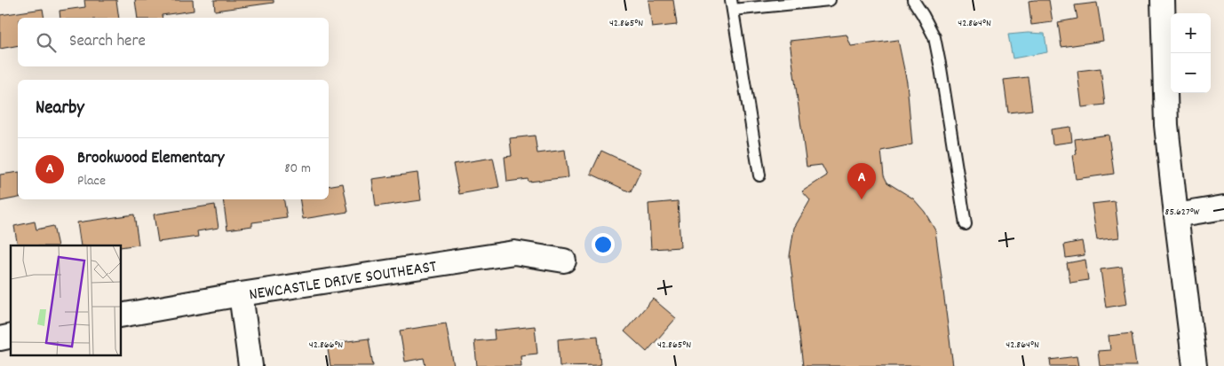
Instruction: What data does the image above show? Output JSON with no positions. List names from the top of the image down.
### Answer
{
  "streets": {
    "street": ["NEWCASTLE DRIVE SOUTHEAST"]
  },
  "page": {
    "map_buttons": ["+", "−"],
    "search": "Search here",
    "heading": "Nearby",
    "list": [
      {
        "mark": "A",
        "name": "Brookwood Elementary",
        "note": "Place",
        "value": "80 m"
      }
    ],
    "pins": "A"
  },
  "coordinates": [
    "42.865°N",
    "42.864°N",
    "85.627°W",
    "42.866°N"
  ]
}
